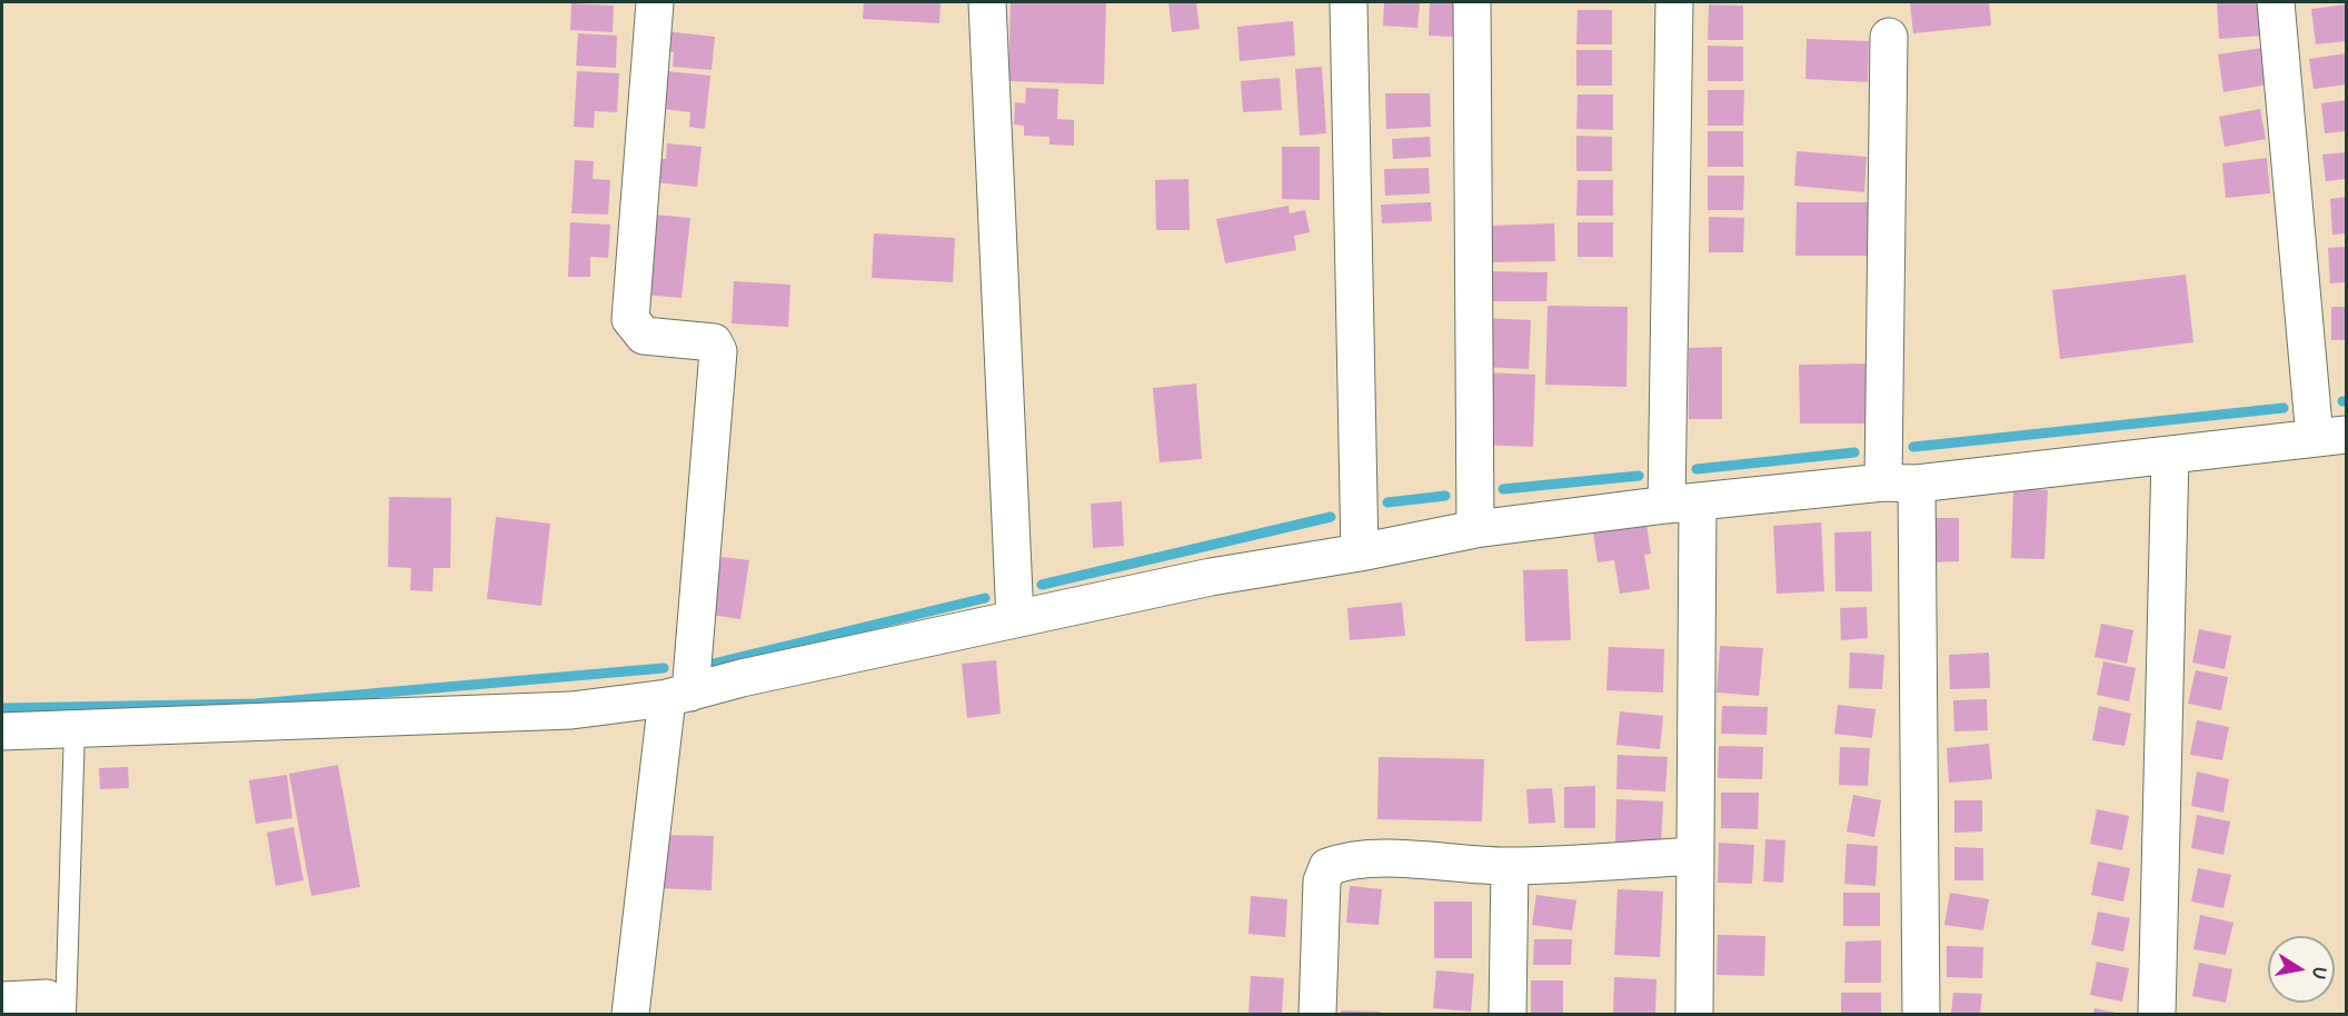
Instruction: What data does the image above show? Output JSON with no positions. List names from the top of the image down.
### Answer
{
  "north": "right"
}
